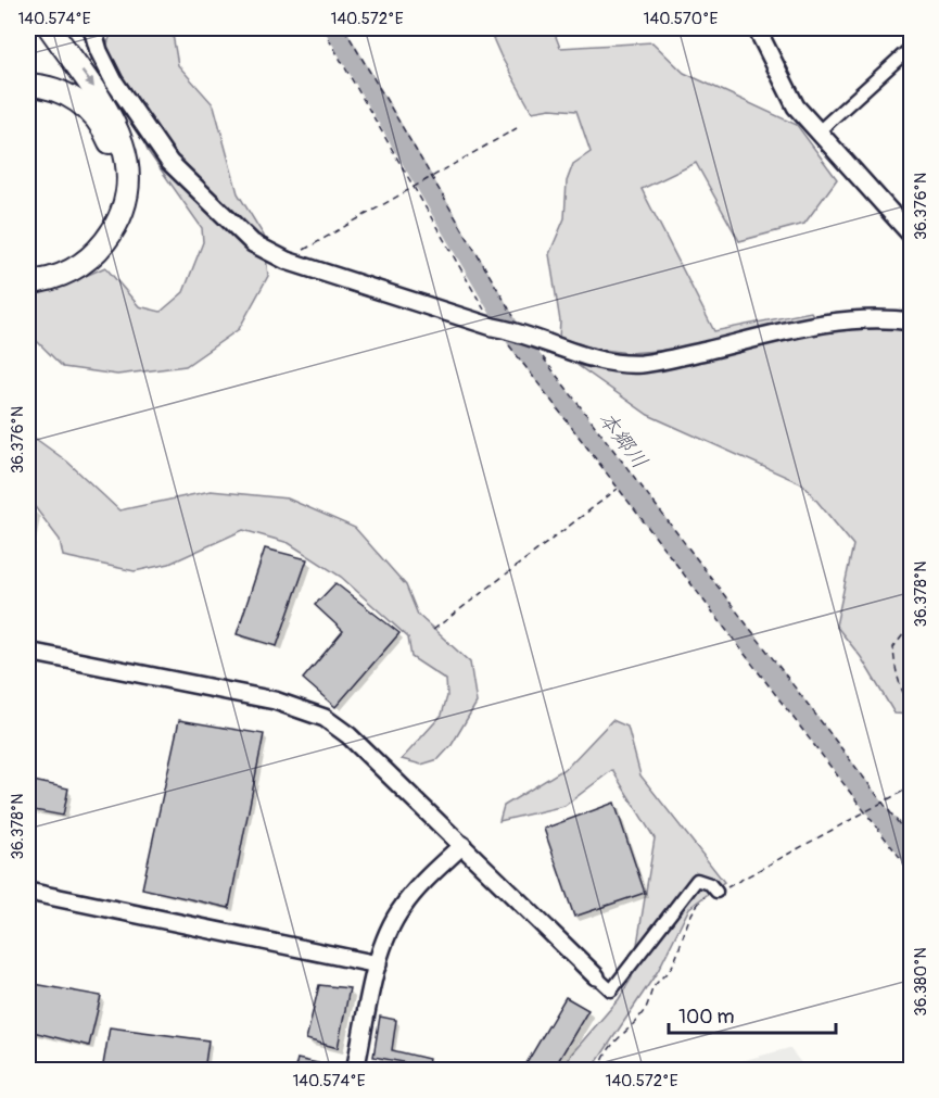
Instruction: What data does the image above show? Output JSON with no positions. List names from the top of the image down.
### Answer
{
  "water": ["本郷川"],
  "scale_bar": "100 m",
  "coordinates": [
    "140.574°E",
    "140.572°E",
    "140.570°E",
    "36.376°N",
    "36.378°N",
    "36.380°N"
  ]
}
